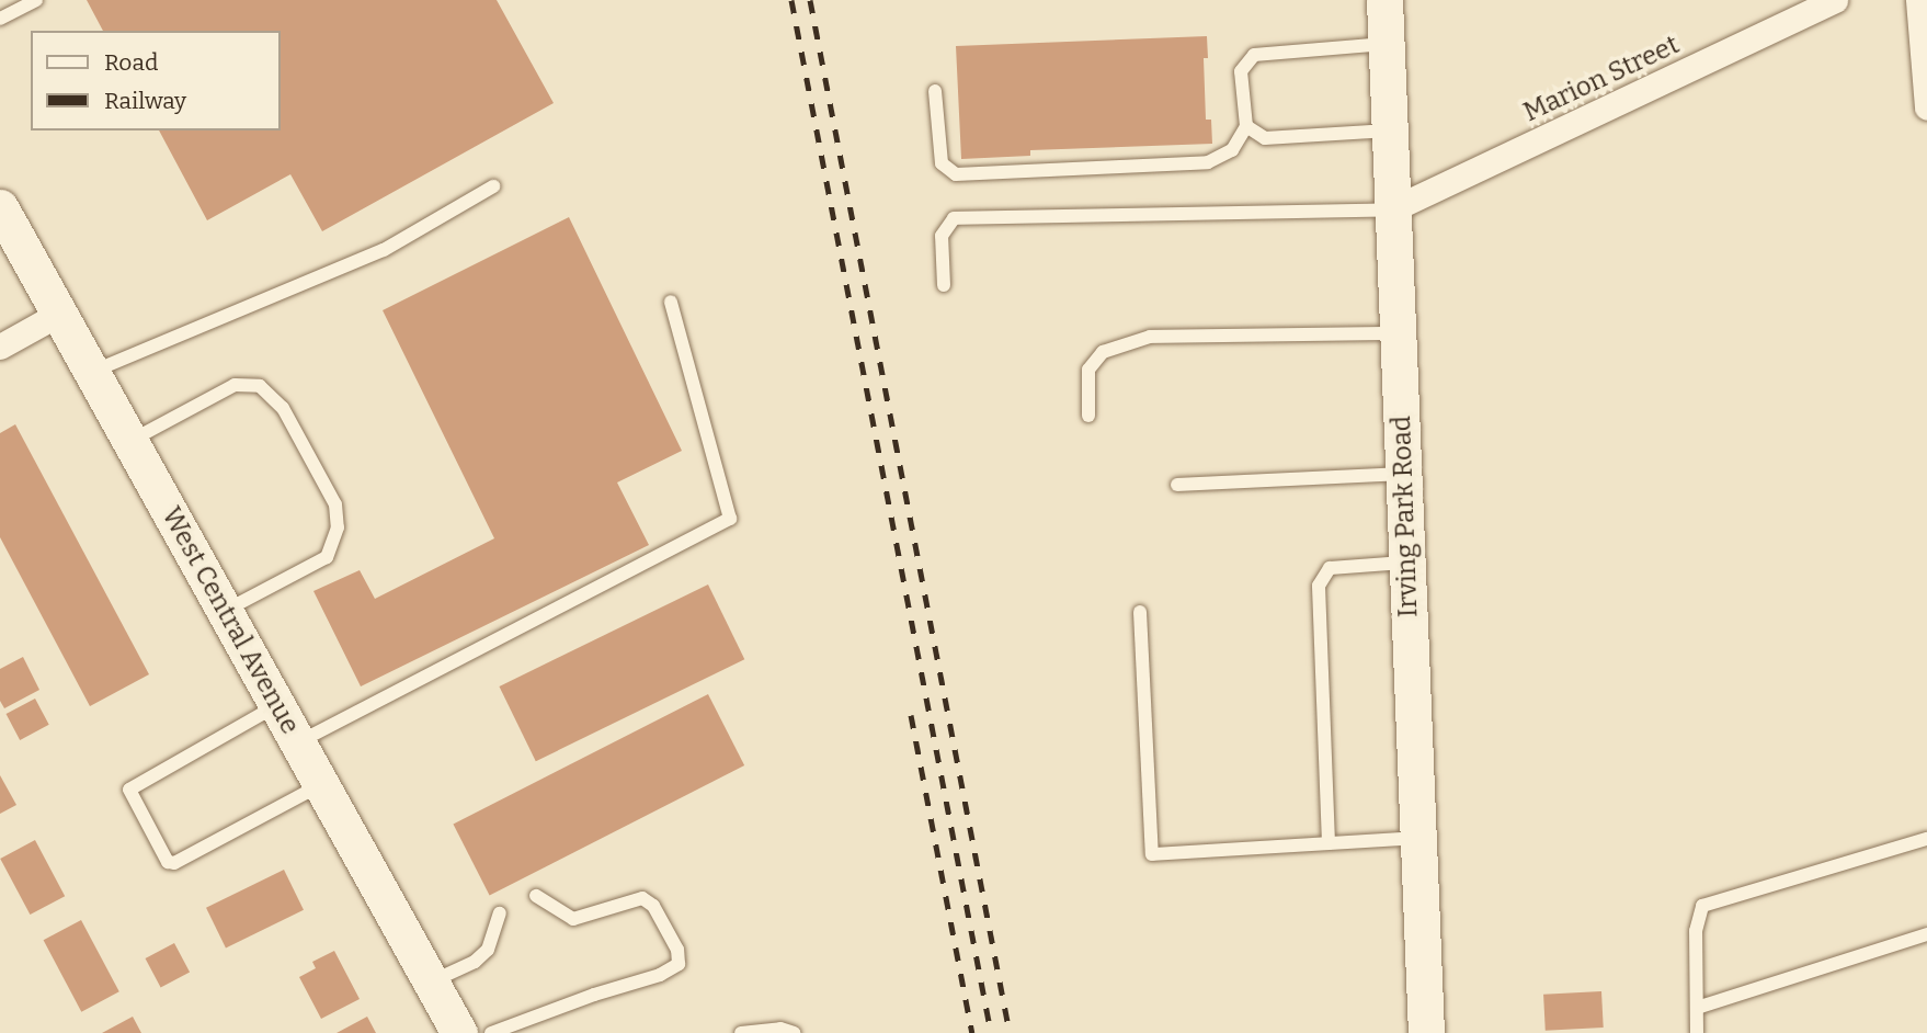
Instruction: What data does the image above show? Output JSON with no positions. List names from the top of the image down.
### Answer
{
  "streets": {
    "main road": ["Irving Park Road", "West Central Avenue"],
    "street": ["Marion Street"]
  },
  "crossings": [
    ["Marion Street", "Irving Park Road"]
  ],
  "legend": ["Road", "Railway"]
}
